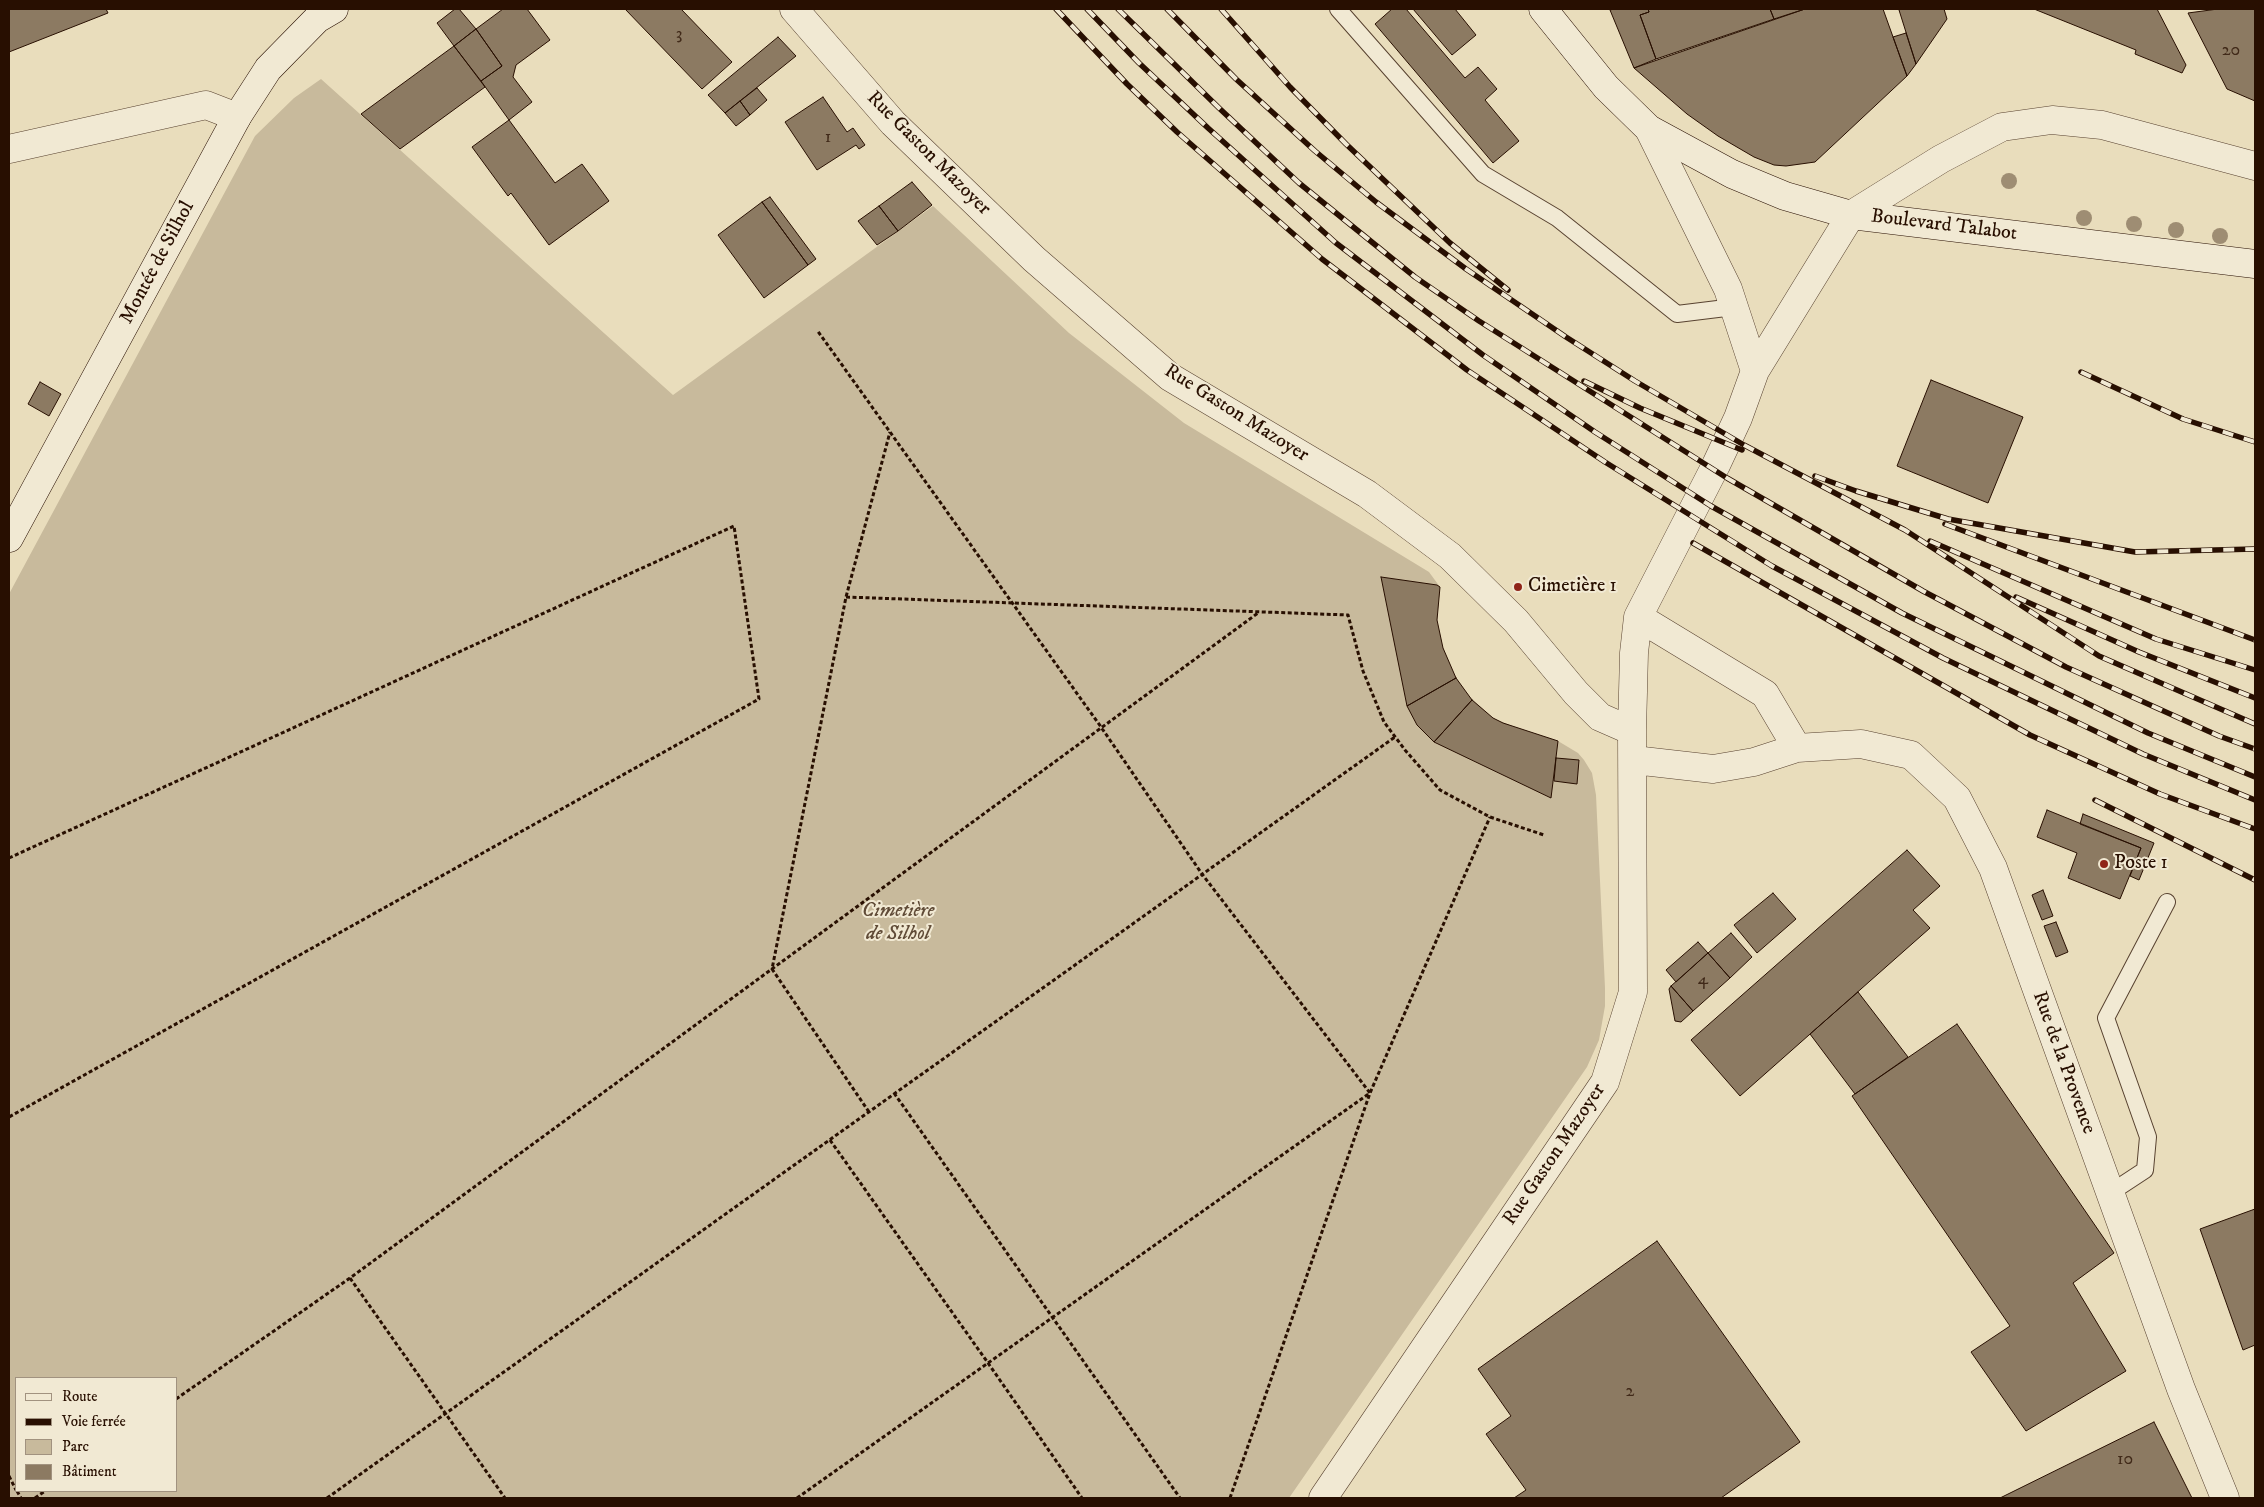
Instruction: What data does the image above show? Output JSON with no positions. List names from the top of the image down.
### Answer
{
  "streets": {
    "street": [
      "Rue Gaston Mazoyer",
      "Boulevard Talabot",
      "Montée de Silhol",
      "Rue de la Provence"
    ]
  },
  "crossings": [
    ["Rue Gaston Mazoyer", "Rue de la Provence"]
  ],
  "parks": ["Cimetière de Silhol"],
  "places": ["Cimetière 1", "Poste 1"],
  "house_numbers": [
    "3",
    "20",
    "1",
    "4",
    "2",
    "10"
  ],
  "legend": [
    "Route",
    "Voie ferrée",
    "Parc",
    "Bâtiment"
  ]
}
